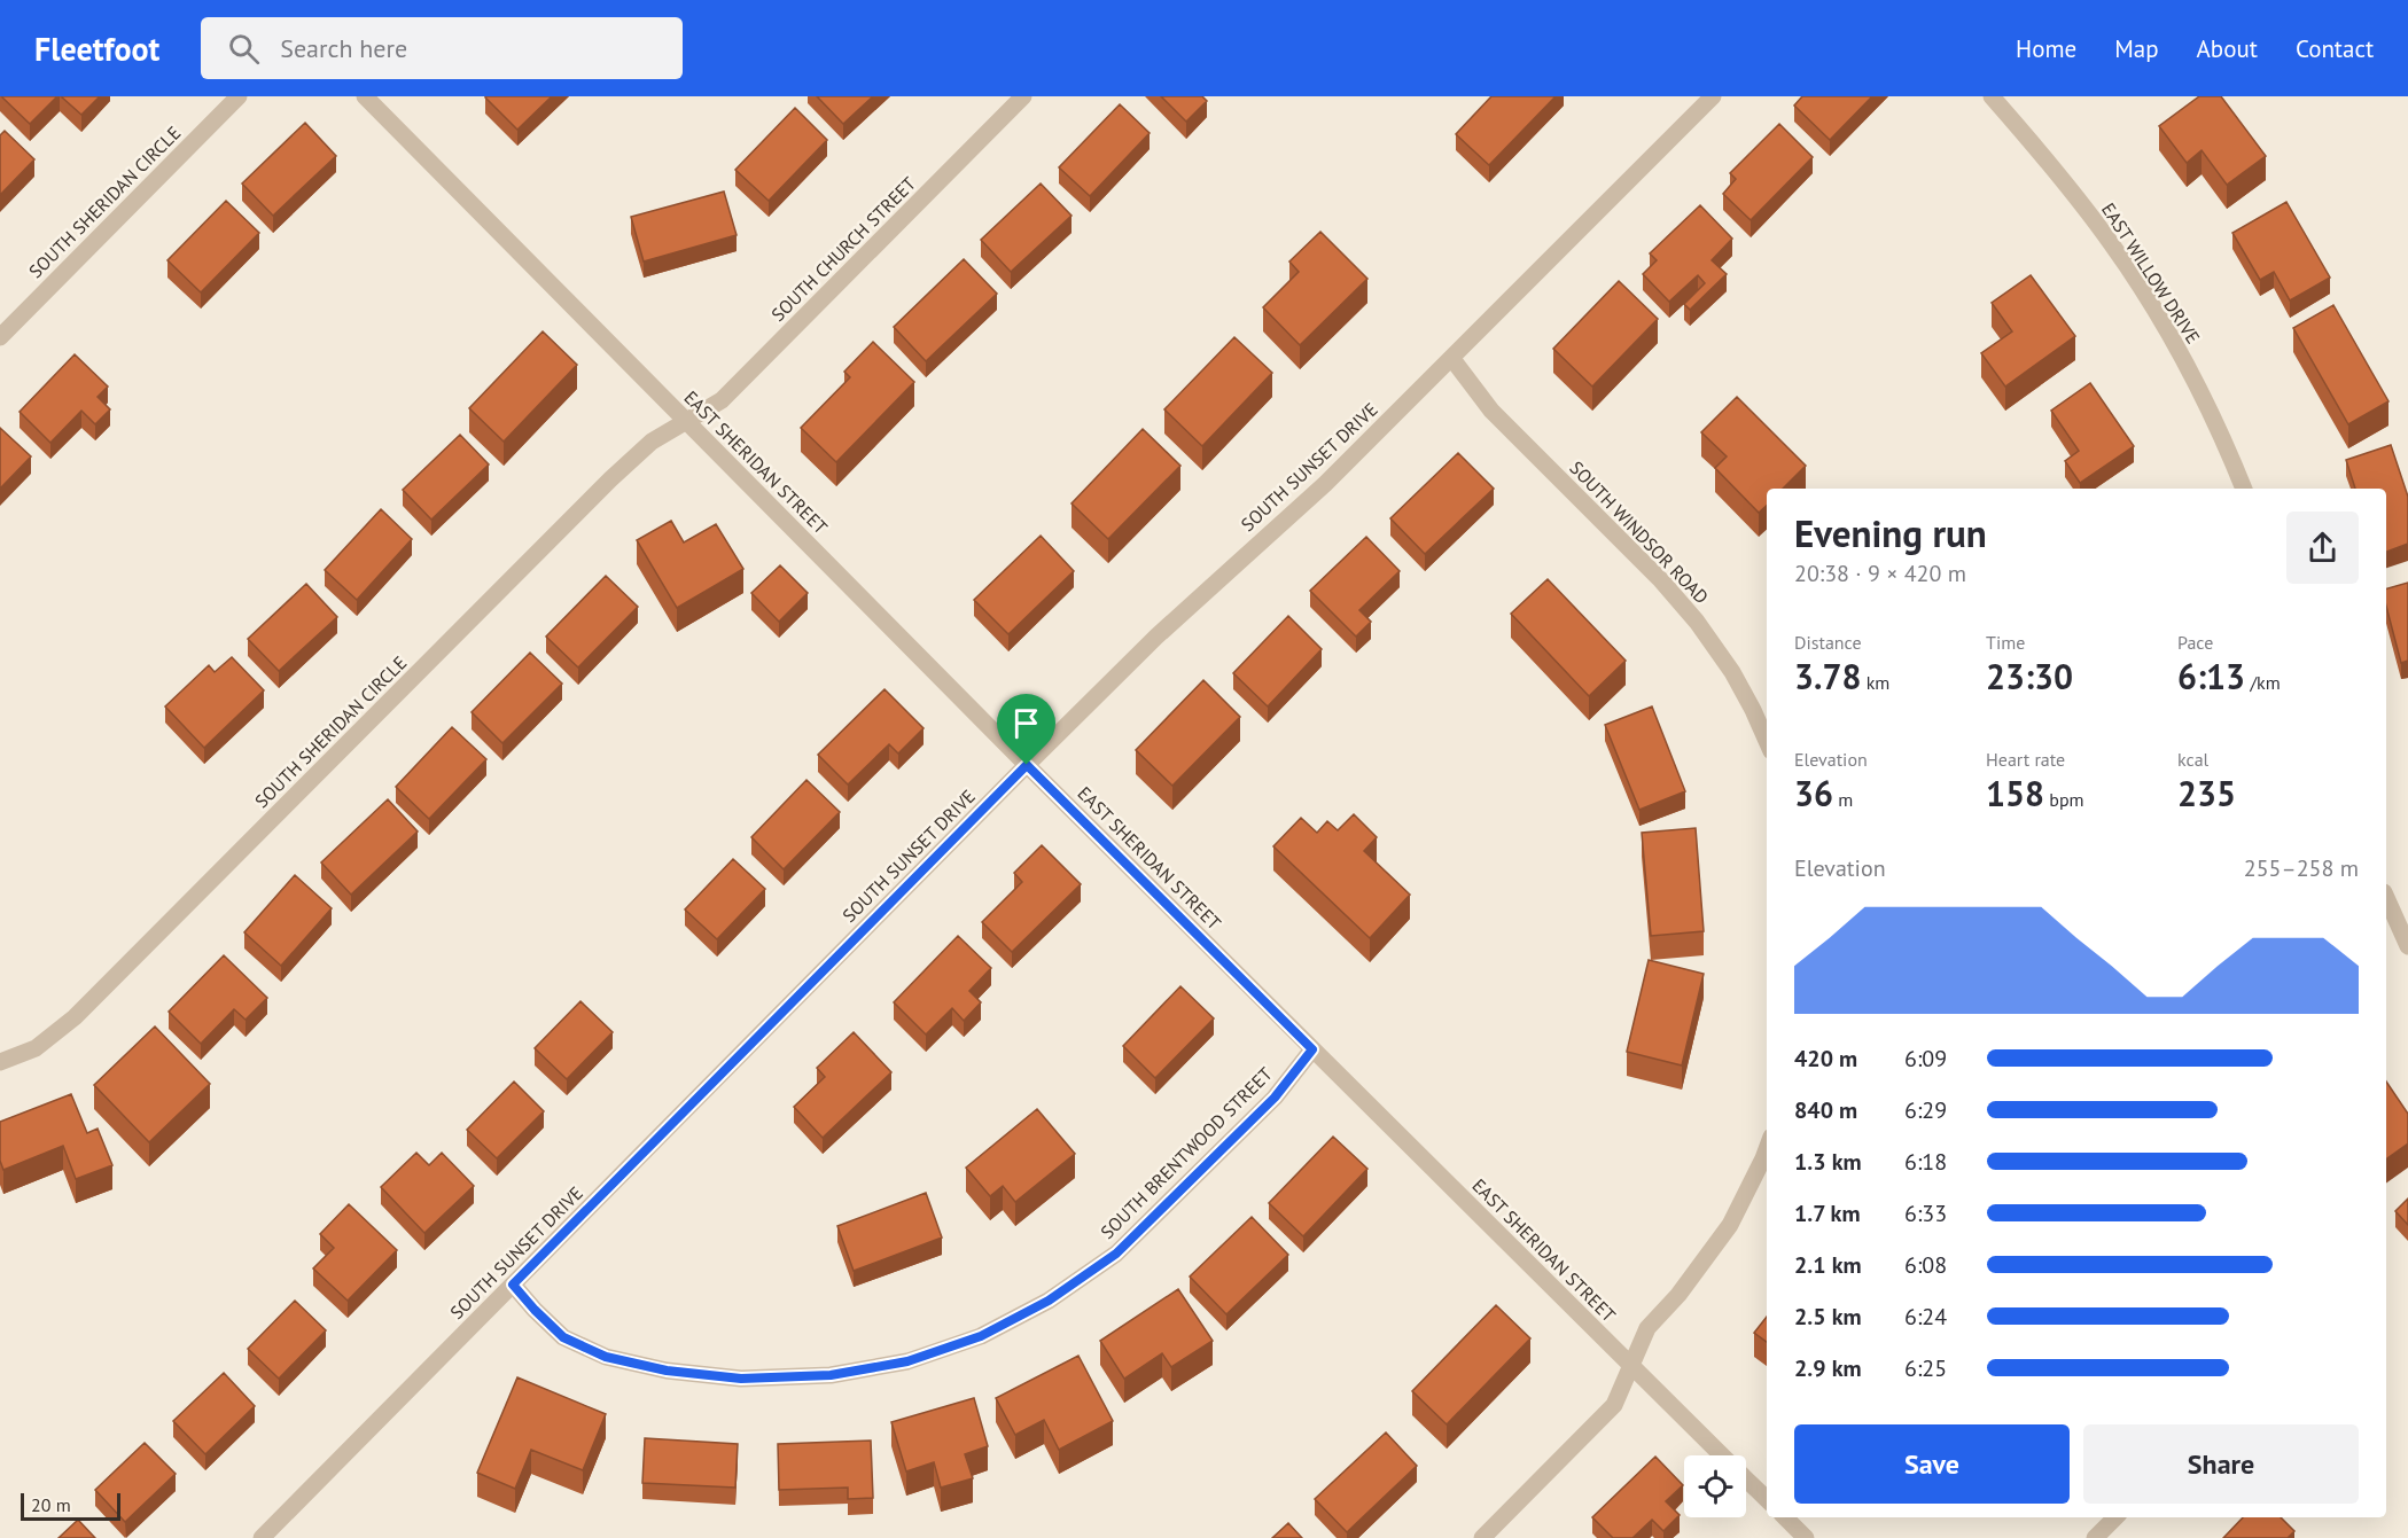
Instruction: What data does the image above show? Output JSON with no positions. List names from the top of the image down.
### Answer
{
  "streets": {
    "street": [
      "SOUTH SHERIDAN CIRCLE",
      "SOUTH CHURCH STREET",
      "EAST WILLOW DRIVE",
      "EAST SHERIDAN STREET",
      "SOUTH SUNSET DRIVE",
      "SOUTH WINDSOR ROAD",
      "SOUTH BRENTWOOD STREET"
    ]
  },
  "crossings": [
    ["SOUTH SHERIDAN CIRCLE", "SOUTH CHURCH STREET"],
    ["SOUTH SHERIDAN CIRCLE", "EAST SHERIDAN STREET"],
    ["SOUTH CHURCH STREET", "EAST SHERIDAN STREET"],
    ["EAST SHERIDAN STREET", "SOUTH SUNSET DRIVE"],
    ["EAST SHERIDAN STREET", "SOUTH BRENTWOOD STREET"],
    ["SOUTH SUNSET DRIVE", "SOUTH WINDSOR ROAD"],
    ["SOUTH SUNSET DRIVE", "SOUTH BRENTWOOD STREET"]
  ],
  "scale_bar": "20 m",
  "page": {
    "header": "Fleetfoot",
    "search": "Search here",
    "nav": [
      "Home",
      "Map",
      "About",
      "Contact"
    ],
    "heading": ["Evening run", "20:38 · 9 × 420 m"],
    "stats": [
      ["Distance", "3.78 km"],
      ["Time", "23:30"],
      ["Pace", "6:13 /km"],
      ["Elevation", "36 m"],
      ["Heart rate", "158 bpm"],
      ["kcal", "235"]
    ],
    "chart": ["Elevation", "255–258 m"],
    "list": [
      {
        "name": "420 m",
        "note": "6:09"
      },
      {
        "name": "840 m",
        "note": "6:29"
      },
      {
        "name": "1.3 km",
        "note": "6:18"
      },
      {
        "name": "1.7 km",
        "note": "6:33"
      },
      {
        "name": "2.1 km",
        "note": "6:08"
      },
      {
        "name": "2.5 km",
        "note": "6:24"
      },
      {
        "name": "2.9 km",
        "note": "6:25"
      }
    ],
    "buttons": ["Save", "Share"],
    "scale": "20 m"
  }
}
